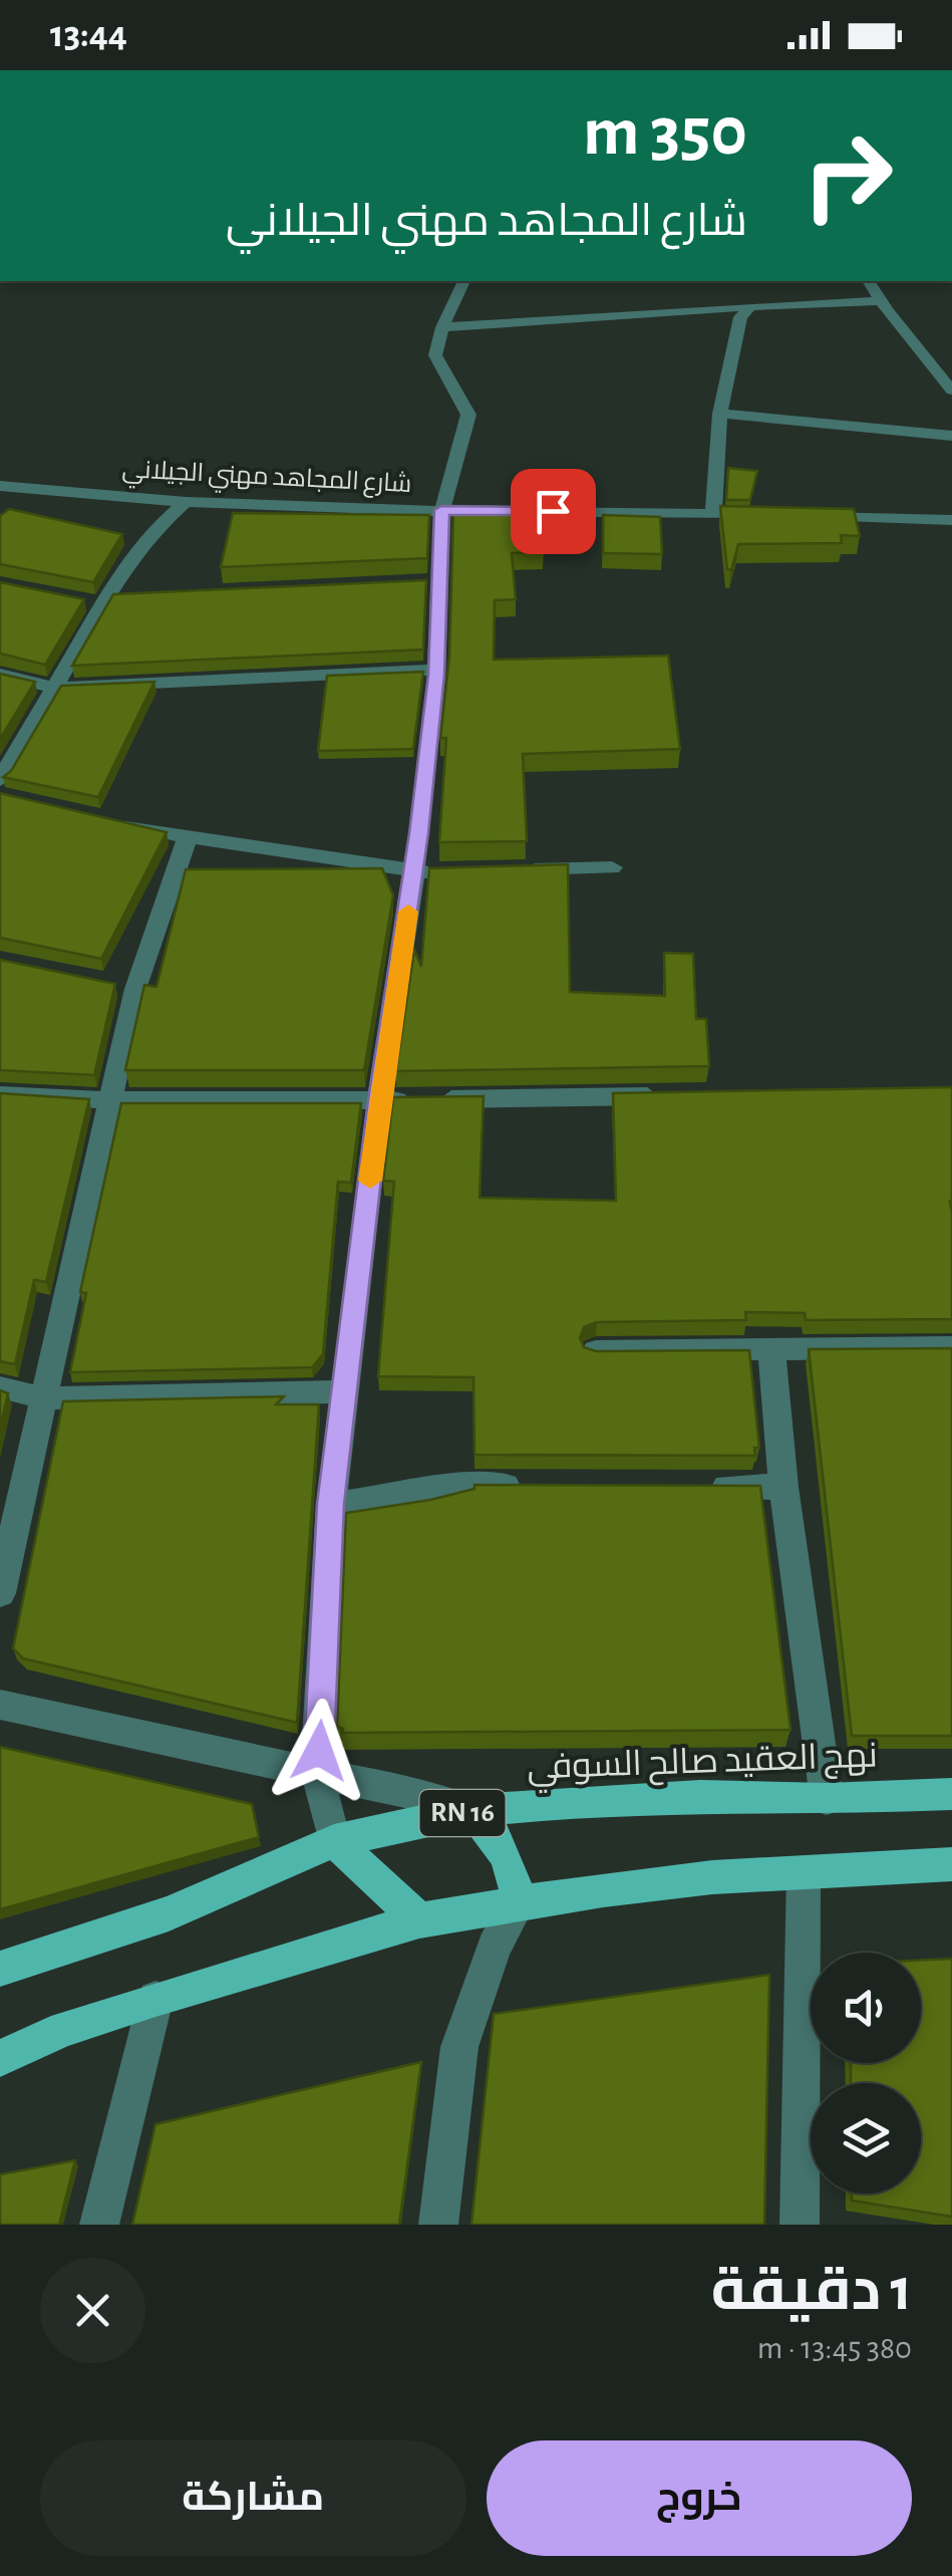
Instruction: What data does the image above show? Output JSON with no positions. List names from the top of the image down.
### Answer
{
  "streets": {
    "main road": ["نهج العقيد صالح السوفي", "RN 16"],
    "street": ["شارع المجاهد مهني الجيلاني"]
  },
  "page": {
    "status": "13:44",
    "turn": ["350 m", "شارع المجاهد مهني الجيلاني"],
    "heading": ["1 دقيقة", "380 m · 13:45"],
    "buttons": ["خروج", "مشاركة"]
  }
}
